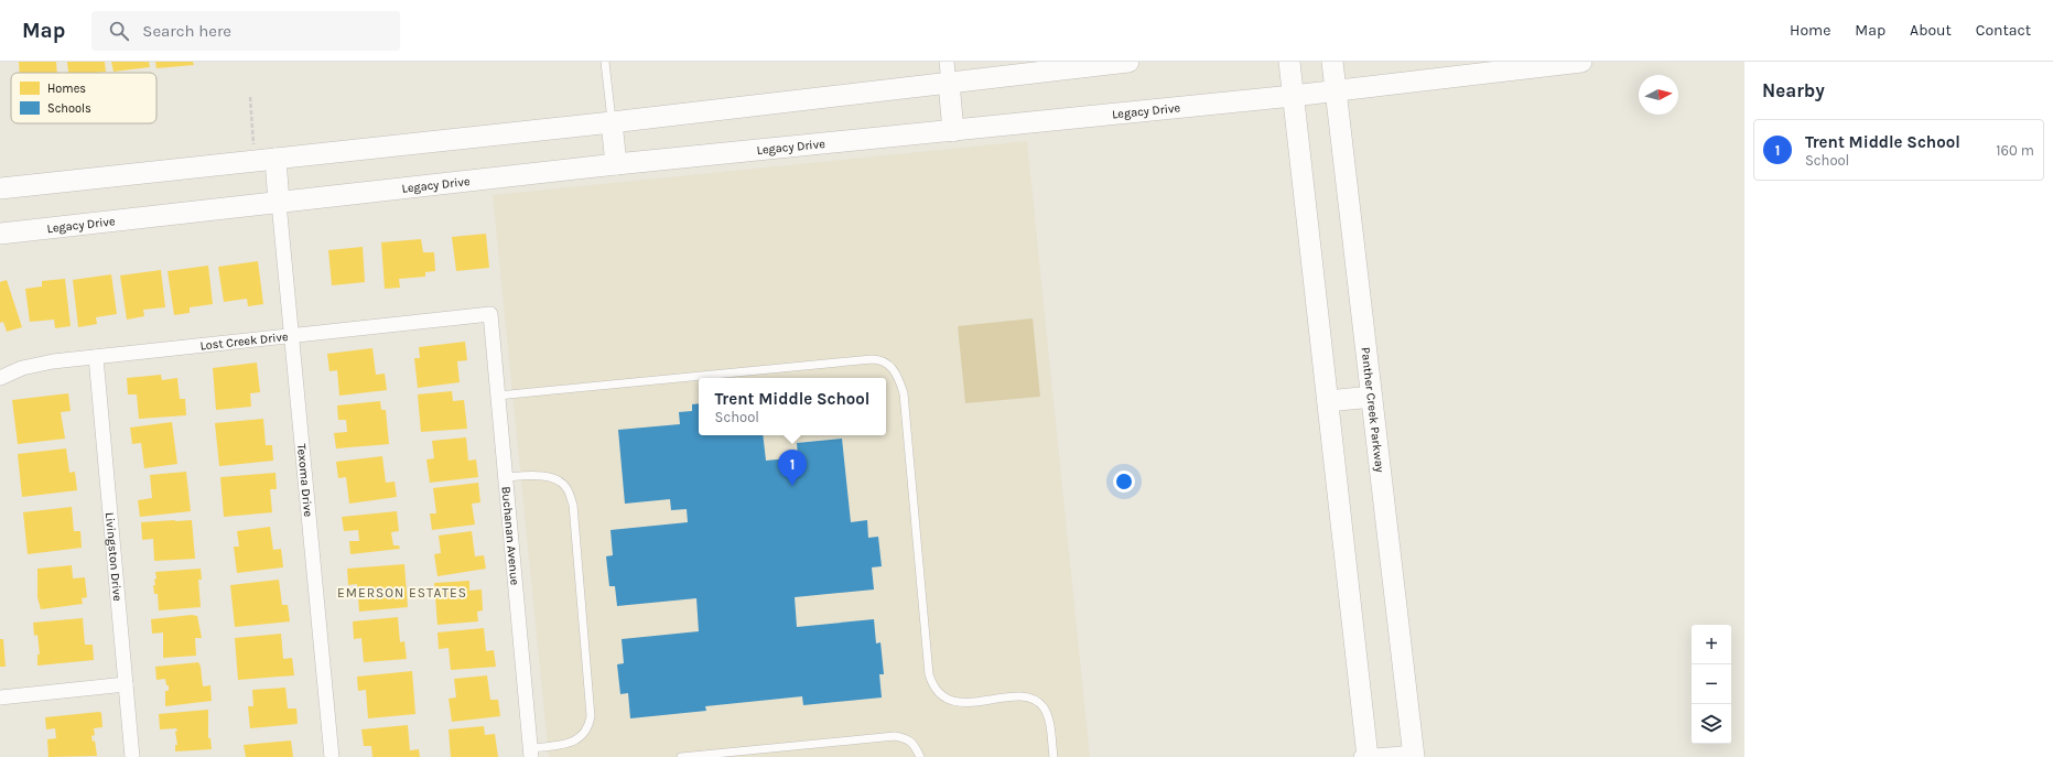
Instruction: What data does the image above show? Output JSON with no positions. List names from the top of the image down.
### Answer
{
  "streets": {
    "main road": ["Legacy Drive", "Panther Creek Parkway"],
    "street": [
      "Lost Creek Drive",
      "Texoma Drive",
      "Buchanan Avenue",
      "Livingston Drive"
    ]
  },
  "crossings": [
    ["Legacy Drive", "Panther Creek Parkway"],
    ["Legacy Drive", "Texoma Drive"],
    ["Lost Creek Drive", "Texoma Drive"],
    ["Lost Creek Drive", "Buchanan Avenue"],
    ["Lost Creek Drive", "Livingston Drive"]
  ],
  "districts": ["EMERSON ESTATES"],
  "legend": ["Homes", "Schools"],
  "north": "right",
  "page": {
    "header": "Map",
    "search": "Search here",
    "nav": [
      "Home",
      "Map",
      "About",
      "Contact"
    ],
    "heading": "Nearby",
    "list": [
      {
        "mark": "1",
        "name": "Trent Middle School",
        "note": "School",
        "value": "160 m"
      }
    ],
    "popup": ["Trent Middle School", "School"],
    "pins": "1",
    "map_buttons": ["+", "−"]
  }
}
